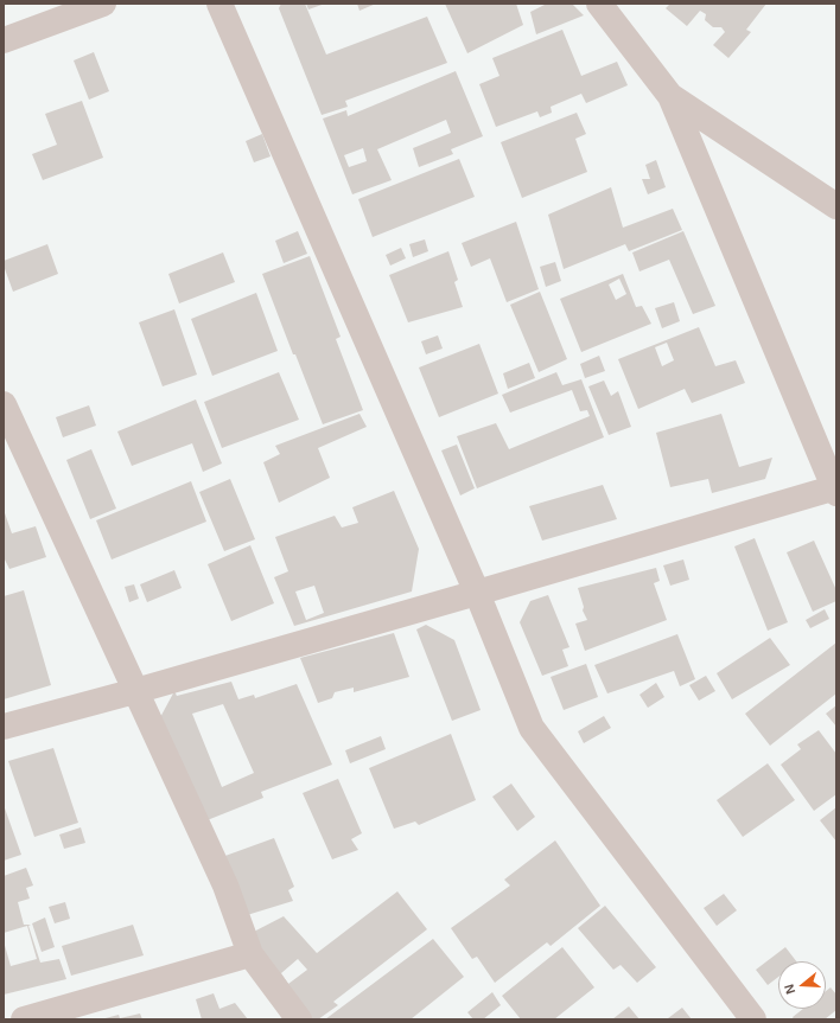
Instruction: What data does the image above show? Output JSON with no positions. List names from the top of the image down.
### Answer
{
  "north": "left"
}
